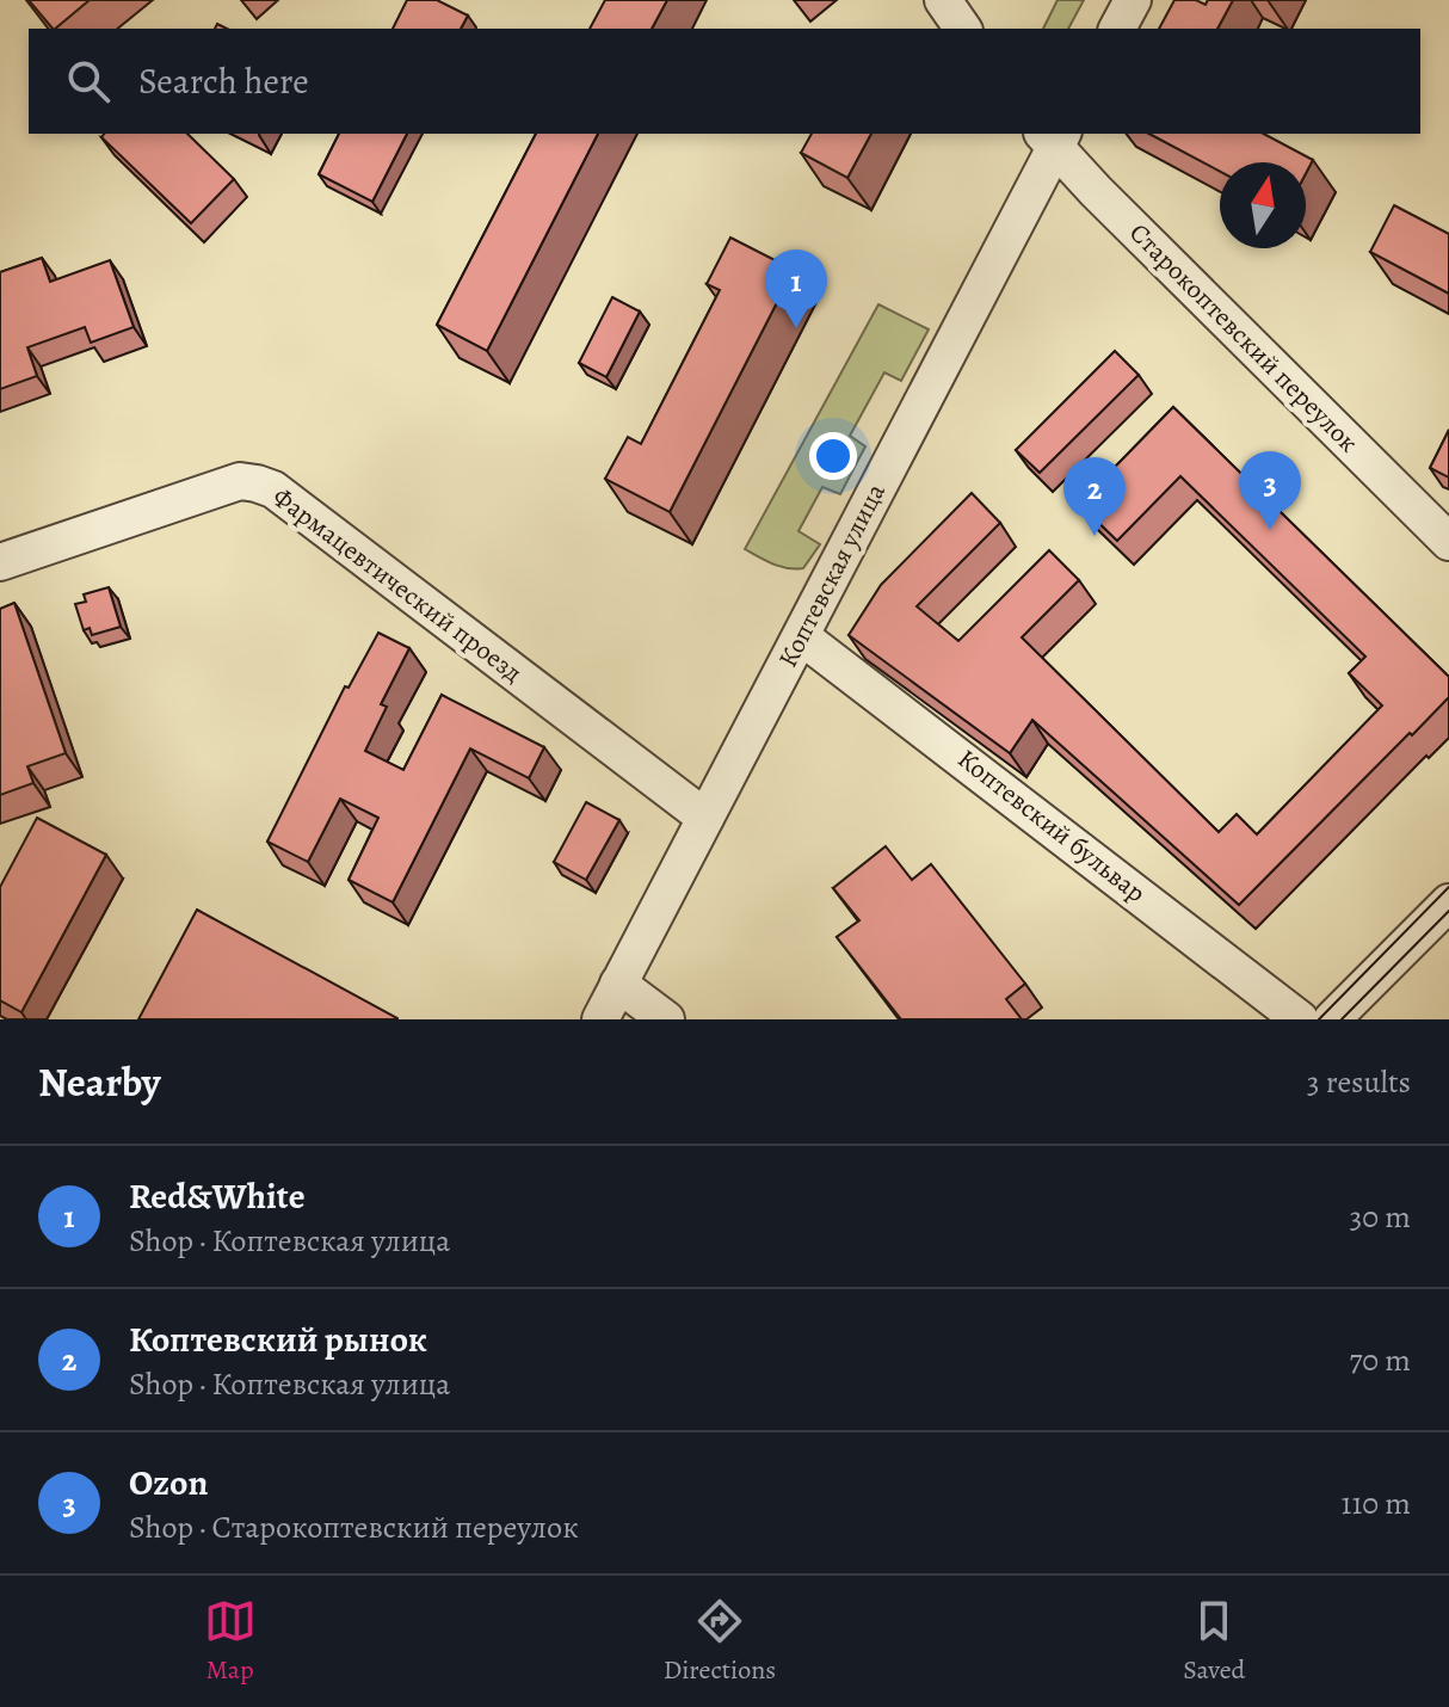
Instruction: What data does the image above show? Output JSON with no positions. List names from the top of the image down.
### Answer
{
  "streets": {
    "street": [
      "Старокоптевский переулок",
      "Коптевская улица",
      "Фармацевтический проезд",
      "Коптевский бульвар"
    ]
  },
  "crossings": [
    ["Старокоптевский переулок", "Коптевская улица"],
    ["Коптевская улица", "Фармацевтический проезд"],
    ["Коптевская улица", "Коптевский бульвар"]
  ],
  "north": "top",
  "page": {
    "search": "Search here",
    "pins": ["1", "3", "2"],
    "heading": ["Nearby", "3 results"],
    "list": [
      {
        "mark": "1",
        "name": "Red&White",
        "note": "Shop · Коптевская улица",
        "value": "30 m"
      },
      {
        "mark": "2",
        "name": "Коптевский рынок",
        "note": "Shop · Коптевская улица",
        "value": "70 m"
      },
      {
        "mark": "3",
        "name": "Ozon",
        "note": "Shop · Старокоптевский переулок",
        "value": "110 m"
      }
    ],
    "nav": ["Map", "Directions", "Saved"]
  }
}
